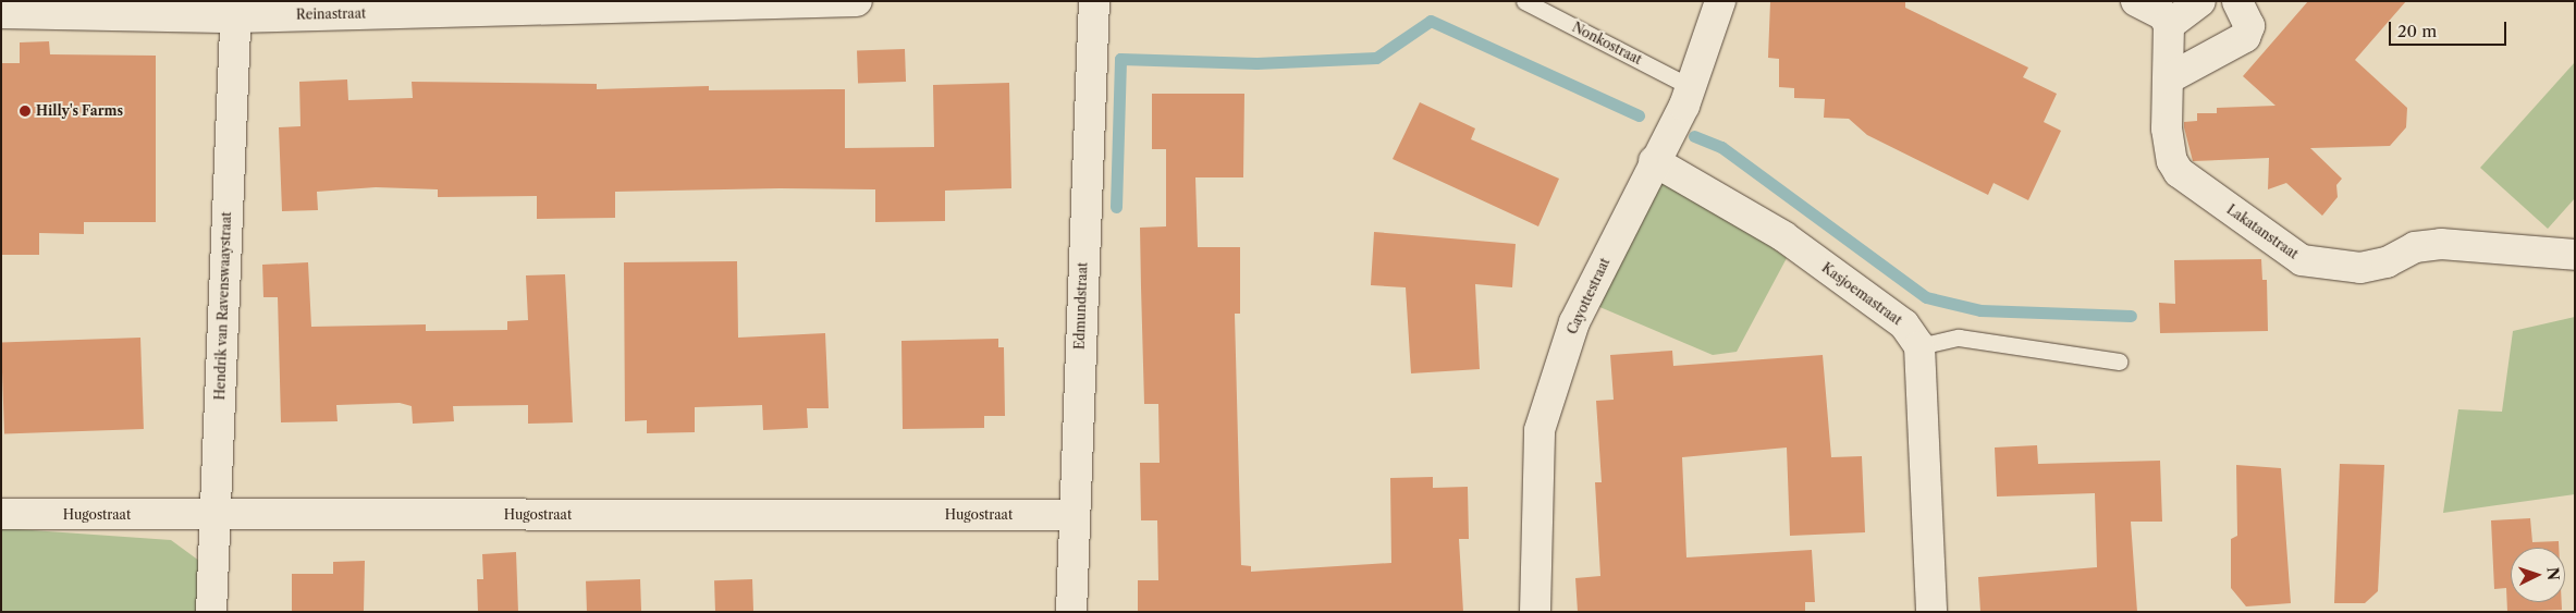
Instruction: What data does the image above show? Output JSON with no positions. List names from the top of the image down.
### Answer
{
  "streets": {
    "street": [
      "Reinastraat",
      "Lakatanstraat",
      "Kasjoemastraat",
      "Cayottestraat",
      "Hendrik van Ravenswaaystraat",
      "Edmundstraat",
      "Hugostraat"
    ],
    "lane": ["Nonkostraat"]
  },
  "crossings": [
    ["Reinastraat", "Hendrik van Ravenswaaystraat"],
    ["Nonkostraat", "Cayottestraat"],
    ["Kasjoemastraat", "Cayottestraat"],
    ["Hendrik van Ravenswaaystraat", "Hugostraat"],
    ["Edmundstraat", "Hugostraat"]
  ],
  "places": ["Hilly's Farms"],
  "scale_bar": "20 m",
  "north": "right"
}
